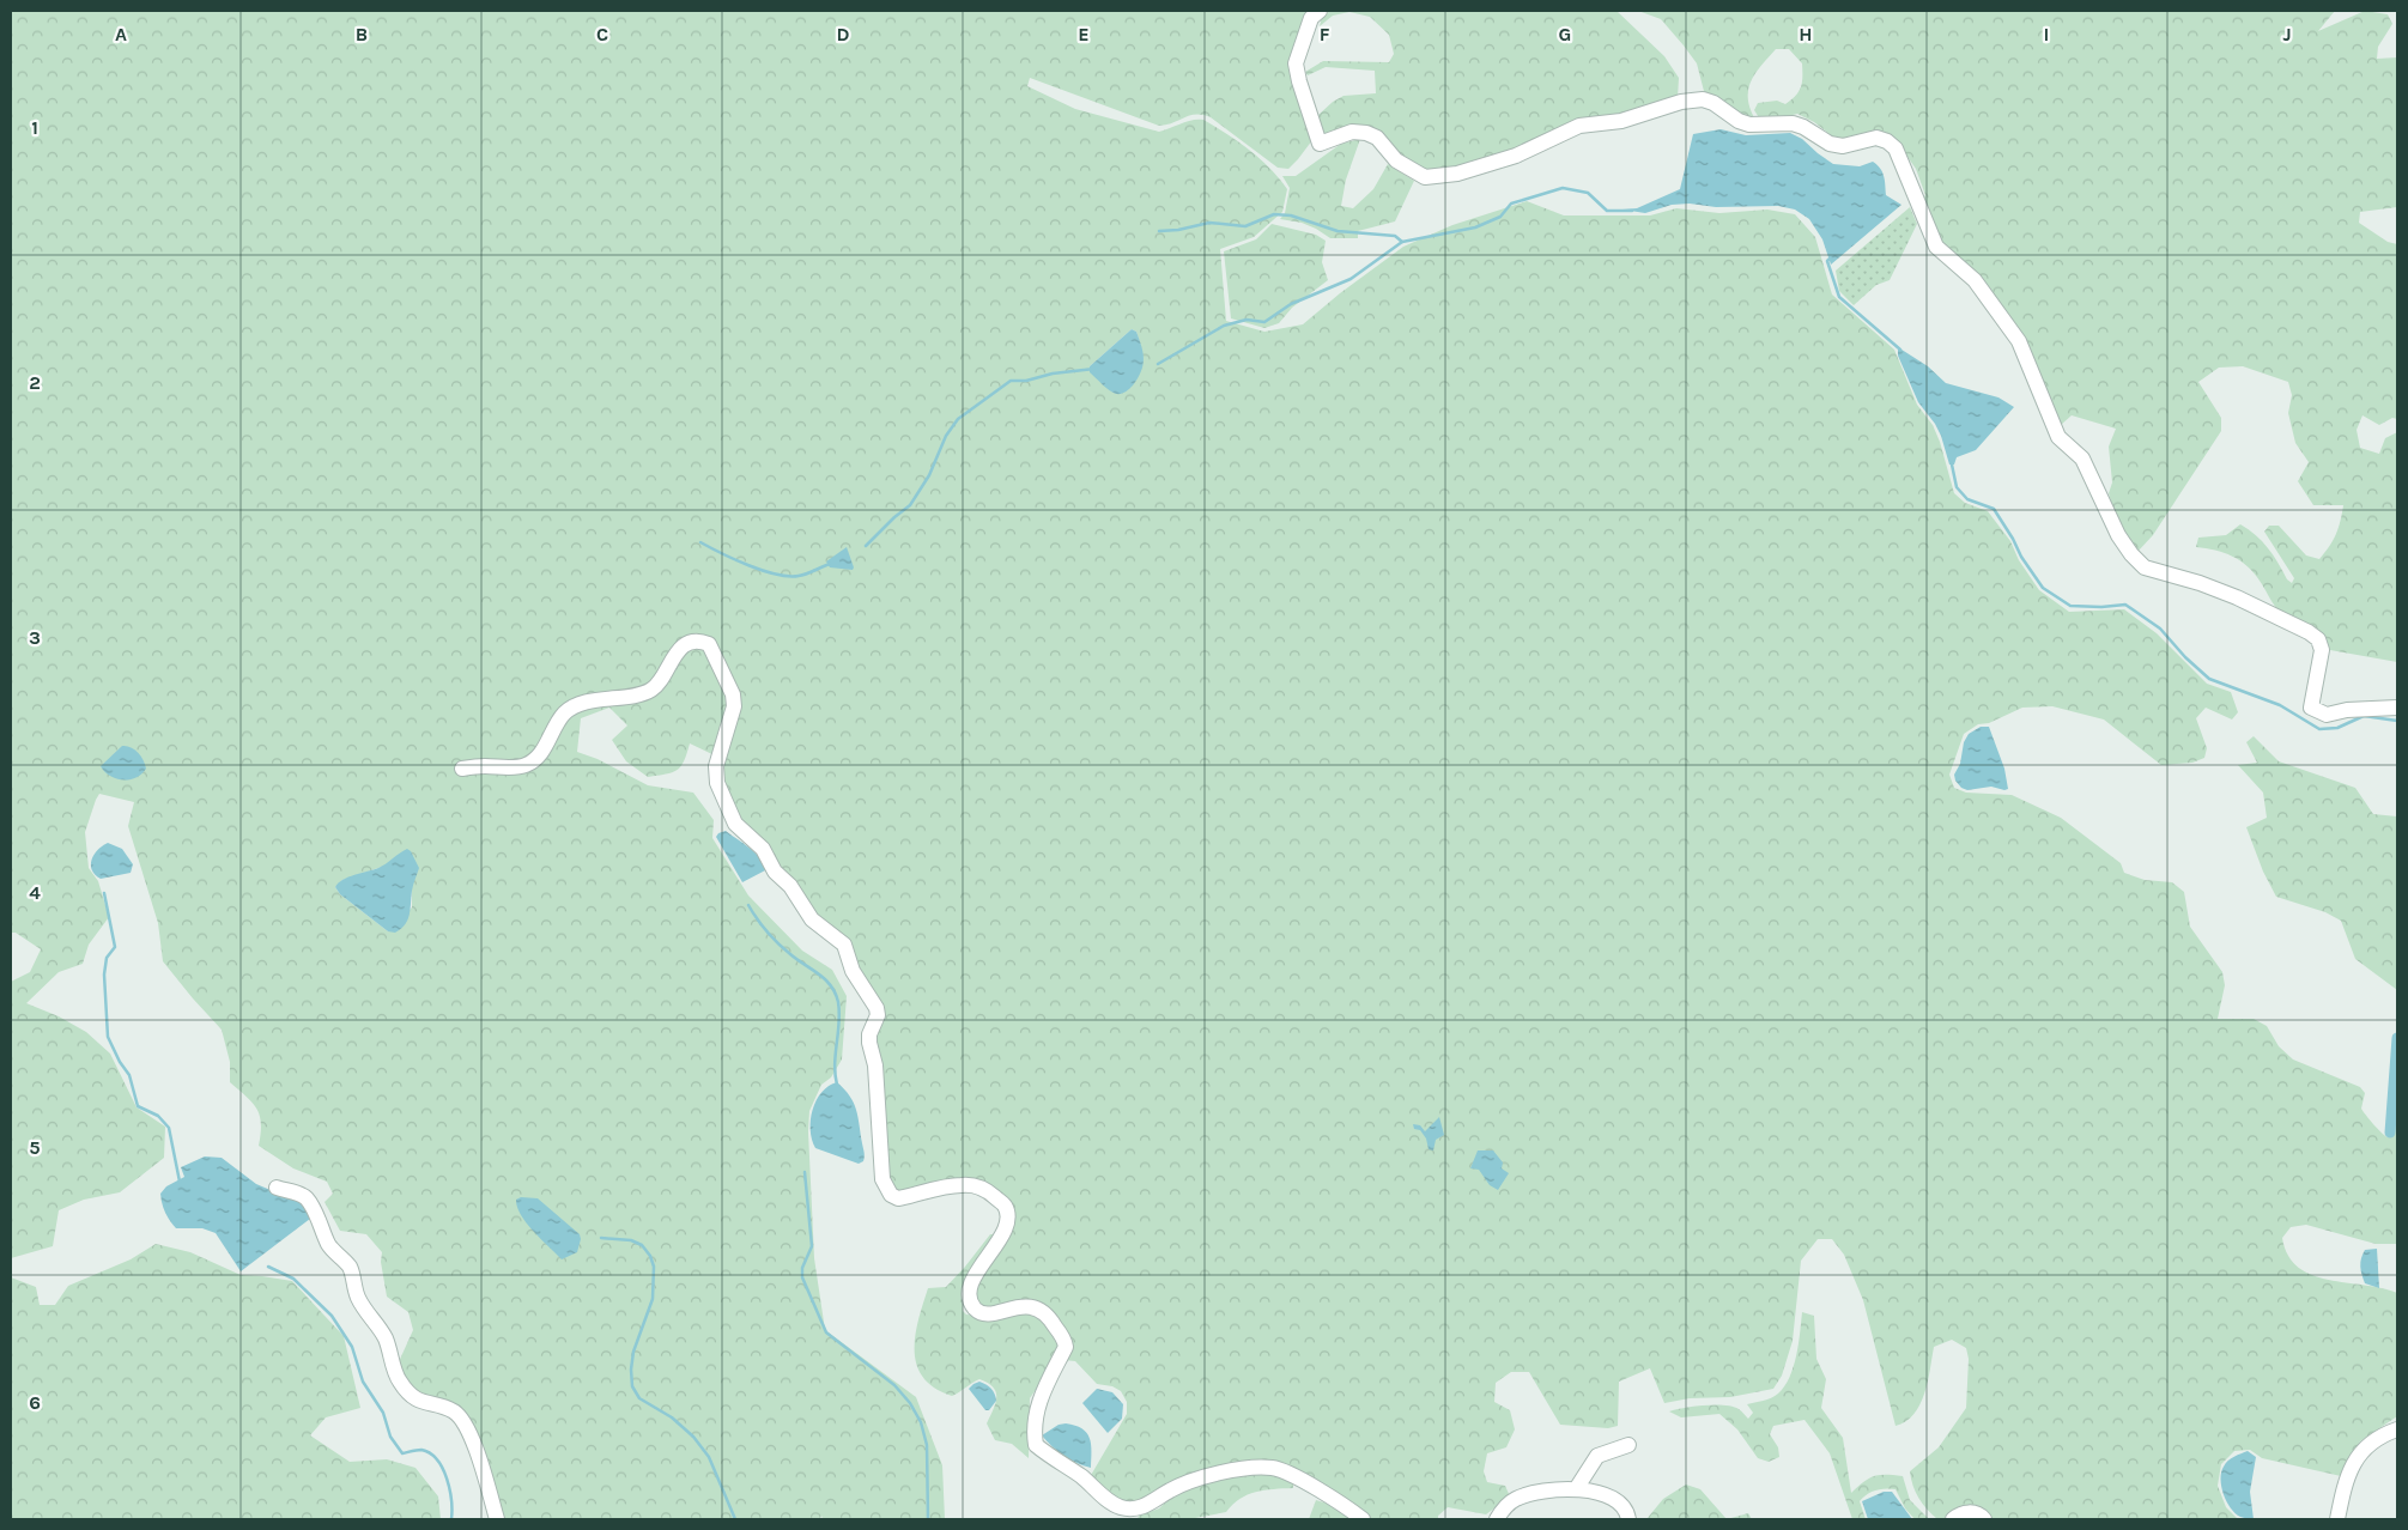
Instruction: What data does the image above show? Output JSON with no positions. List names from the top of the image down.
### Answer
{
  "grid": {
    "columns": [
      "A",
      "B",
      "C",
      "D",
      "E",
      "F",
      "G",
      "H",
      "I",
      "J"
    ],
    "rows": [
      "1",
      "2",
      "3",
      "4",
      "5",
      "6"
    ]
  }
}
